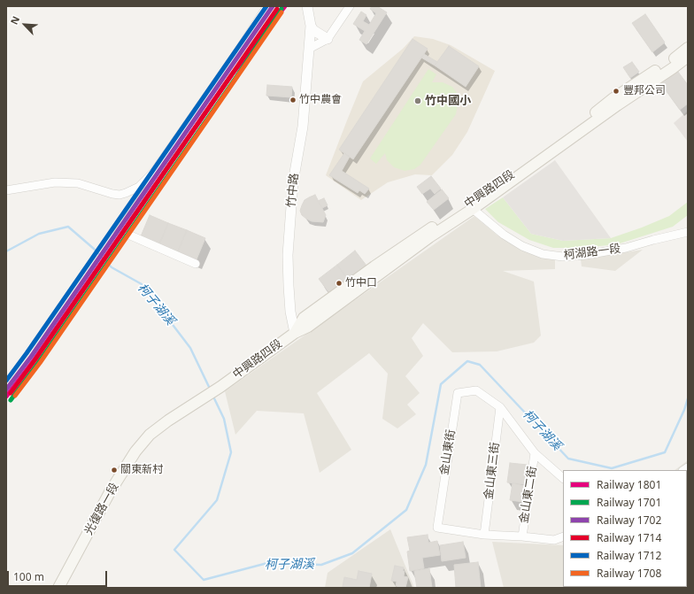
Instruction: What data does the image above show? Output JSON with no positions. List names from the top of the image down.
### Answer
{
  "streets": {
    "main road": ["中興路四段", "光復路一段"],
    "street": [
      "竹中路",
      "柯湖路一段",
      "金山東街",
      "金山東三街",
      "金山東二街"
    ]
  },
  "crossings": [
    ["中興路四段", "竹中路"],
    ["中興路四段", "柯湖路一段"],
    ["中興路四段", "光復路一段"],
    ["金山東街", "金山東三街"],
    ["金山東街", "金山東二街"]
  ],
  "water": ["柯子湖溪"],
  "places": [
    "豐邦公司",
    "竹中農會",
    "竹中國小",
    "竹中口",
    "關東新村"
  ],
  "lines": [
    "rail line 1801",
    "rail line 1702",
    "rail line 1712",
    "rail line 1701",
    "rail line 1714",
    "rail line 1708"
  ],
  "legend": [
    "Railway 1801",
    "Railway 1701",
    "Railway 1702",
    "Railway 1714",
    "Railway 1712",
    "Railway 1708"
  ],
  "scale_bar": "100 m",
  "north": "top left"
}
